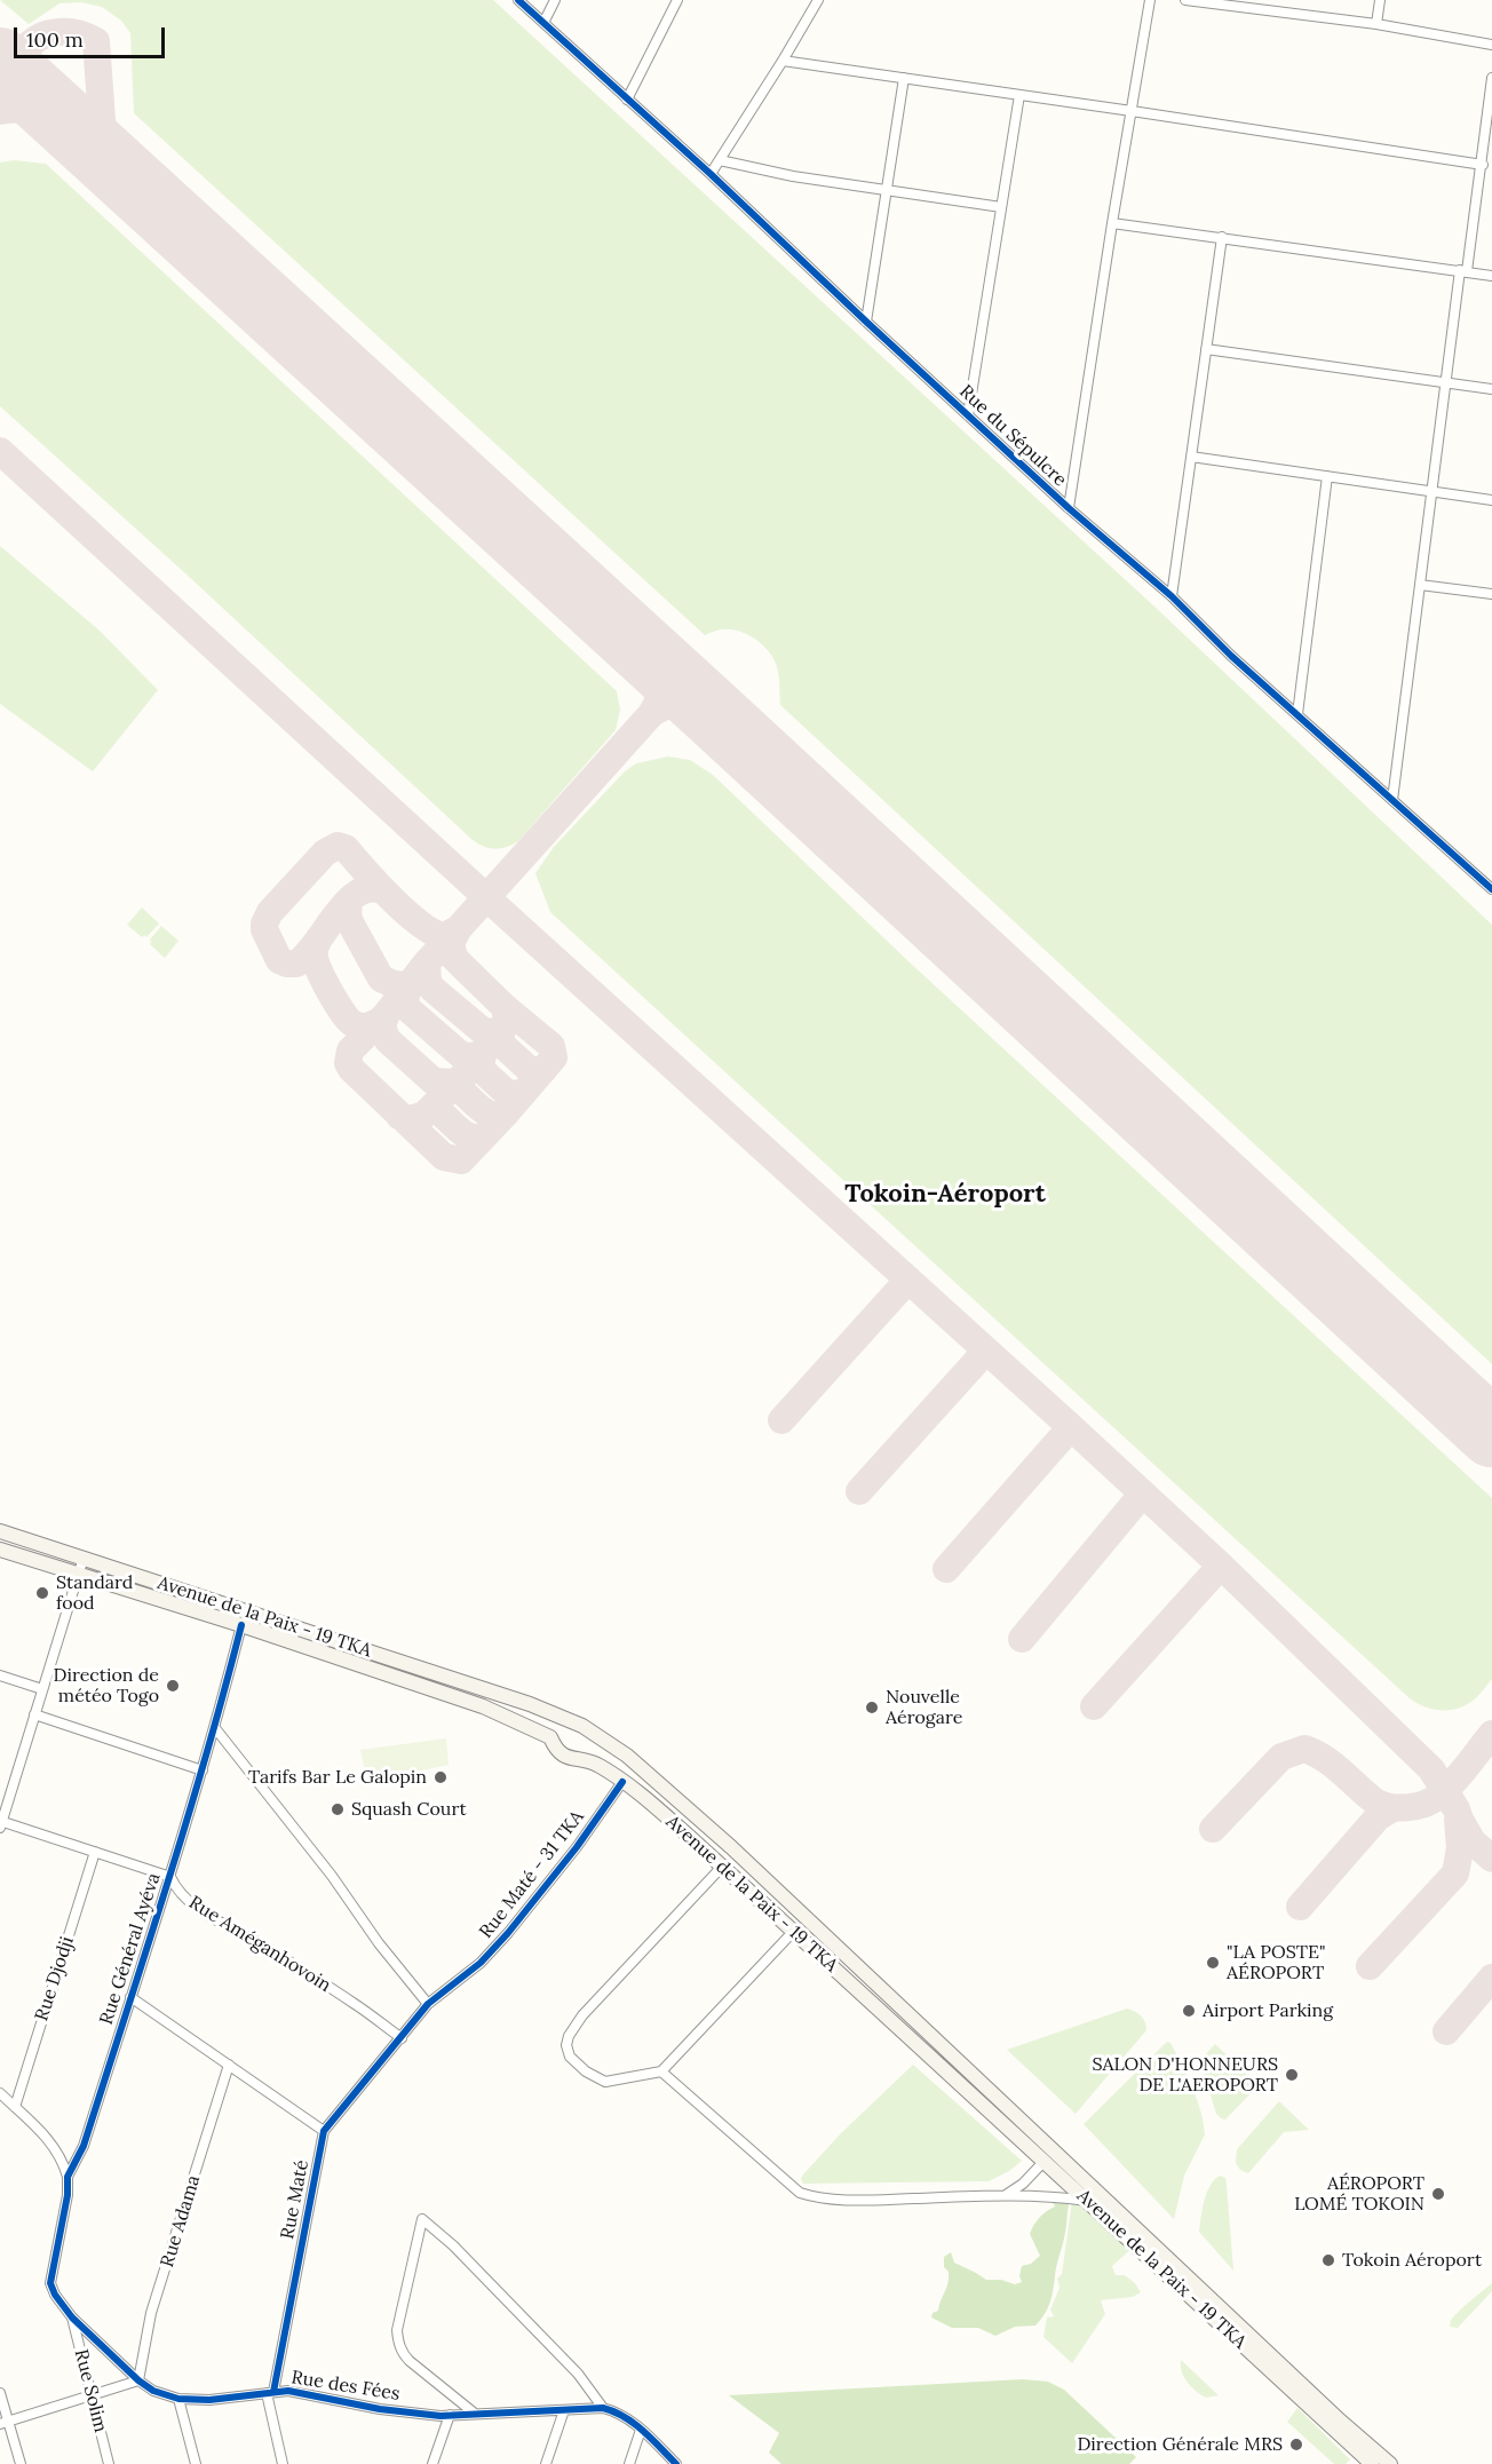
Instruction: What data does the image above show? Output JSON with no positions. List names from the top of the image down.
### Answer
{
  "streets": {
    "main road": ["Avenue de la Paix - 19 TKA"],
    "street": [
      "Rue du Sépulcre",
      "Rue Maté - 31 TKA",
      "Rue Améganhovoin",
      "Rue Général Ayéva",
      "Rue Djodji",
      "Rue Maté",
      "Rue Adama",
      "Rue des Fées",
      "Rue Solim"
    ]
  },
  "crossings": [
    ["Avenue de la Paix - 19 TKA", "Rue Maté - 31 TKA"],
    ["Avenue de la Paix - 19 TKA", "Rue Général Ayéva"],
    ["Rue Maté - 31 TKA", "Rue Améganhovoin"],
    ["Rue Maté - 31 TKA", "Rue Maté"],
    ["Rue Améganhovoin", "Rue Général Ayéva"],
    ["Rue Améganhovoin", "Rue Maté"],
    ["Rue Général Ayéva", "Rue des Fées"],
    ["Rue Maté", "Rue des Fées"],
    ["Rue Adama", "Rue des Fées"],
    ["Rue des Fées", "Rue Solim"]
  ],
  "districts": ["Tokoin-Aéroport"],
  "places": [
    "Standard food",
    "Direction de météo Togo",
    "Nouvelle Aérogare",
    "Tarifs Bar Le Galopin",
    "Squash Court",
    "\"LA POSTE\" AÉROPORT",
    "Airport Parking",
    "SALON D'HONNEURS DE L'AEROPORT",
    "AÉROPORT LOMÉ TOKOIN",
    "Tokoin Aéroport",
    "Direction Générale MRS"
  ],
  "scale_bar": "100 m"
}
